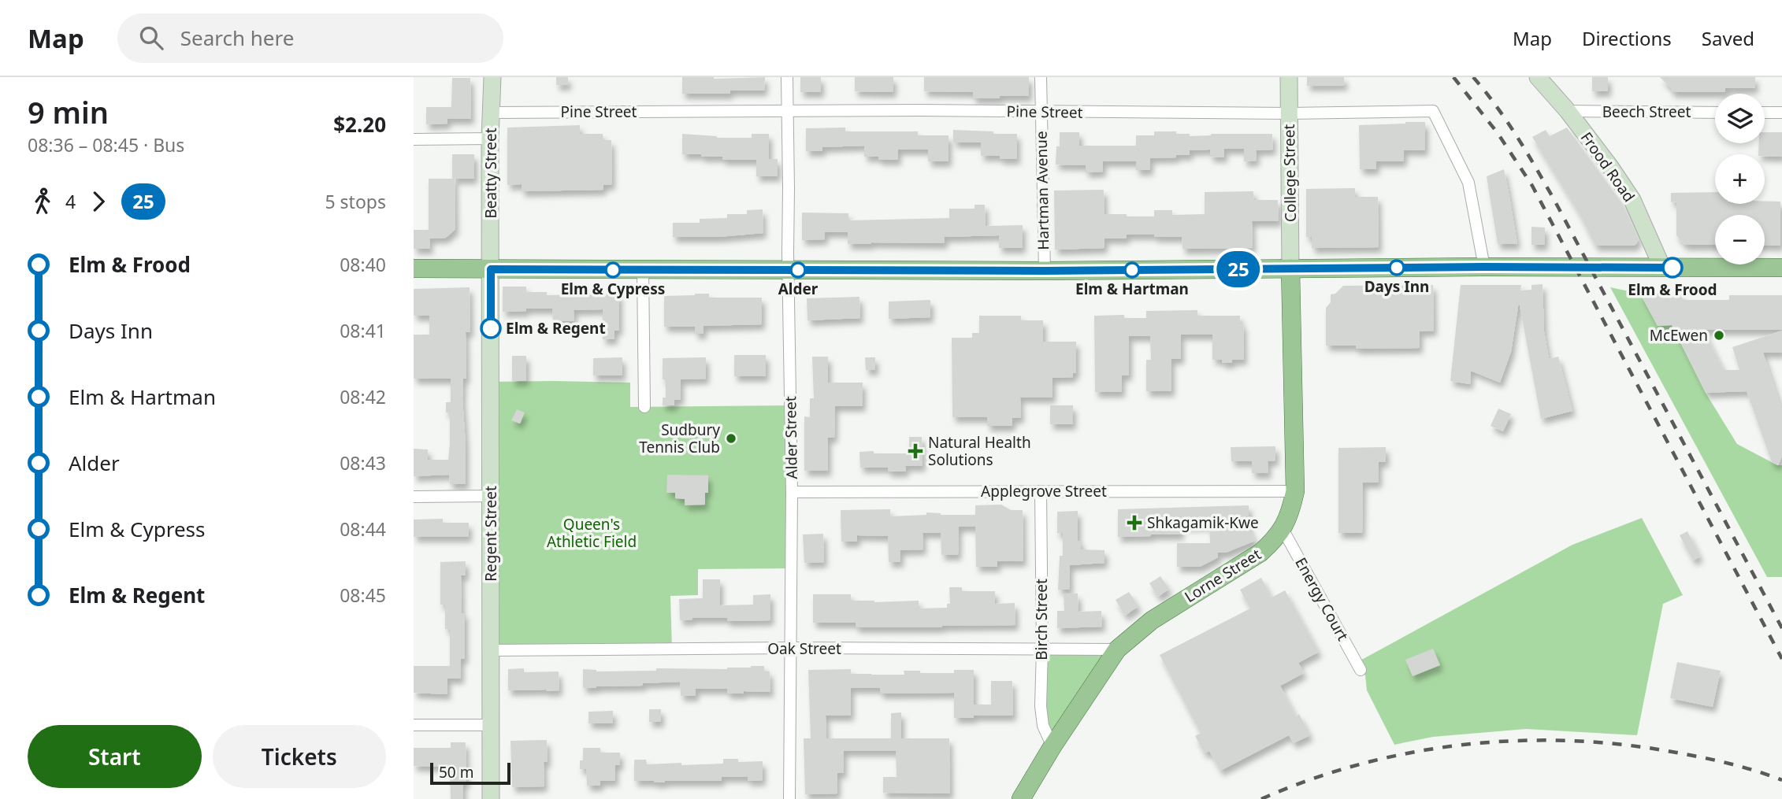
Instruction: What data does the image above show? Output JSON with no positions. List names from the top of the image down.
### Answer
{
  "streets": {
    "main road": ["Lorne Street"],
    "street": [
      "Pine Street",
      "Beech Street",
      "Frood Road",
      "Beatty Street",
      "College Street",
      "Hartman Avenue",
      "Alder Street",
      "Applegrove Street",
      "Regent Street",
      "Energy Court",
      "Birch Street",
      "Oak Street"
    ]
  },
  "crossings": [
    ["Pine Street", "Beatty Street"],
    ["Pine Street", "College Street"],
    ["Pine Street", "Hartman Avenue"],
    ["Pine Street", "Alder Street"],
    ["Beech Street", "Frood Road"],
    ["Beatty Street", "Regent Street"],
    ["College Street", "Lorne Street"],
    ["Alder Street", "Applegrove Street"],
    ["Alder Street", "Oak Street"],
    ["Applegrove Street", "Lorne Street"],
    ["Applegrove Street", "Birch Street"],
    ["Regent Street", "Oak Street"],
    ["Lorne Street", "Energy Court"],
    ["Lorne Street", "Birch Street"],
    ["Lorne Street", "Oak Street"],
    ["Birch Street", "Oak Street"]
  ],
  "parks": ["Queen's Athletic Field"],
  "places": {
    "other": [
      "Days Inn",
      "Elm & Frood",
      "Elm & Cypress",
      "Alder",
      "Elm & Hartman",
      "Elm & Regent",
      "McEwen",
      "Sudbury Tennis Club"
    ],
    "health": ["Natural Health Solutions", "Shkagamik-Kwe"]
  },
  "lines": ["bus line 25"],
  "scale_bar": "50 m",
  "page": {
    "header": "Map",
    "search": "Search here",
    "nav": ["Map", "Directions", "Saved"],
    "heading": ["9 min", "08:36 – 08:45 · Bus", "$2.20"],
    "on_map": "25",
    "map_buttons": ["+", "−"],
    "legs": ["4", "25", "5 stops"],
    "list": [
      {
        "name": "Elm & Frood",
        "value": "08:40"
      },
      {
        "name": "Days Inn",
        "value": "08:41"
      },
      {
        "name": "Elm & Hartman",
        "value": "08:42"
      },
      {
        "name": "Alder",
        "value": "08:43"
      },
      {
        "name": "Elm & Cypress",
        "value": "08:44"
      },
      {
        "name": "Elm & Regent",
        "value": "08:45"
      }
    ],
    "buttons": ["Start", "Tickets"],
    "scale": "50 m"
  }
}
